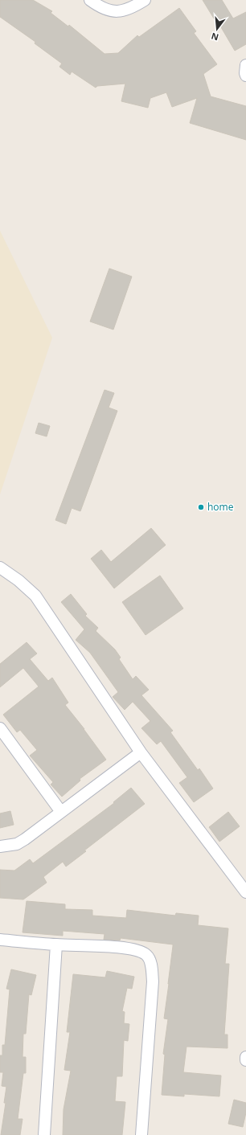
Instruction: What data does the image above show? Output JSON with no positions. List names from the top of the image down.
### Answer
{
  "places": ["home"],
  "north": "bottom"
}
